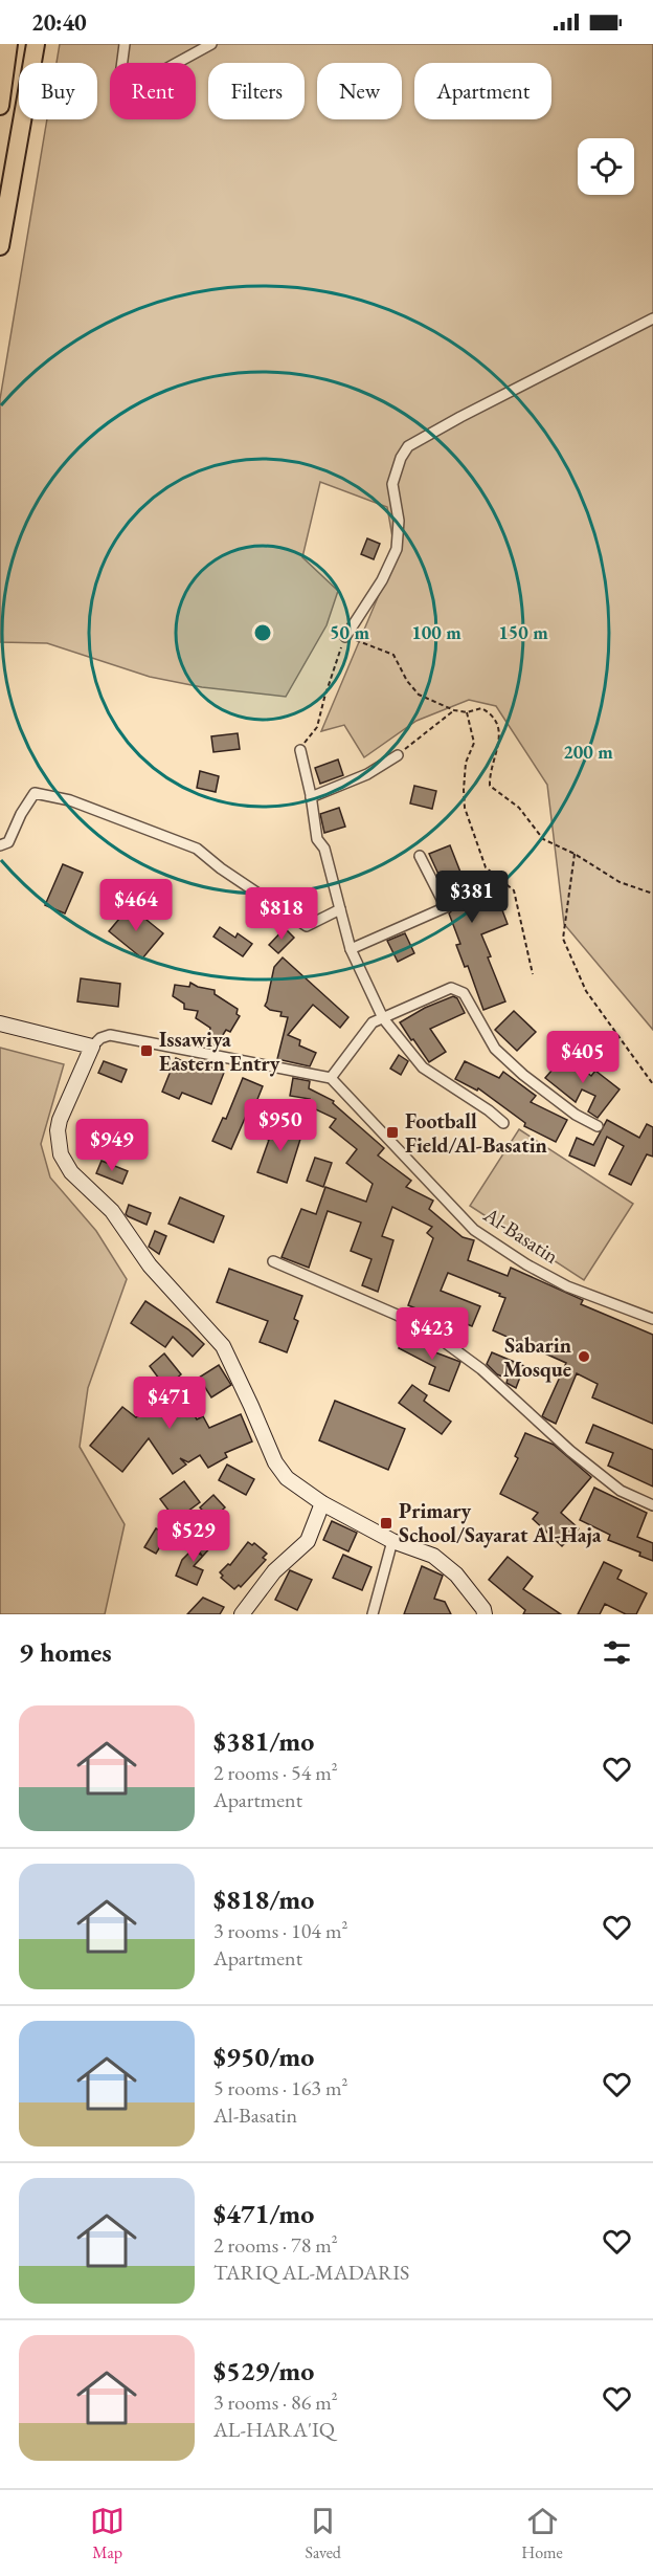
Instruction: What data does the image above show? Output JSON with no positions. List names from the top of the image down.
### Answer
{
  "streets": {
    "street": ["Al-Basatin"]
  },
  "places": {
    "transit": ["Issawiya Eastern Entry", "Football Field/Al-Basatin", "Primary School/Sayarat Al-Haja"],
    "other": ["Sabarin Mosque"]
  },
  "page": {
    "status": "20:40",
    "chip": [
      "Buy",
      "Rent",
      "Filters",
      "New",
      "Apartment"
    ],
    "price": [
      "$381",
      "$464",
      "$818",
      "$405",
      "$950",
      "$949",
      "$423",
      "$471",
      "$529"
    ],
    "heading": "9 homes",
    "list": [
      {
        "name": "$381/mo",
        "note": "2 rooms · 54 m² · Apartment"
      },
      {
        "name": "$818/mo",
        "note": "3 rooms · 104 m² · Apartment"
      },
      {
        "name": "$950/mo",
        "note": "5 rooms · 163 m² · Al-Basatin"
      },
      {
        "name": "$471/mo",
        "note": "2 rooms · 78 m² · TARIQ AL-MADARIS"
      },
      {
        "name": "$529/mo",
        "note": "3 rooms · 86 m² · AL-HARA'IQ"
      }
    ],
    "tabs": ["Map", "Saved", "Home"]
  },
  "rings": [
    "50 m",
    "100 m",
    "150 m",
    "200 m"
  ]
}
